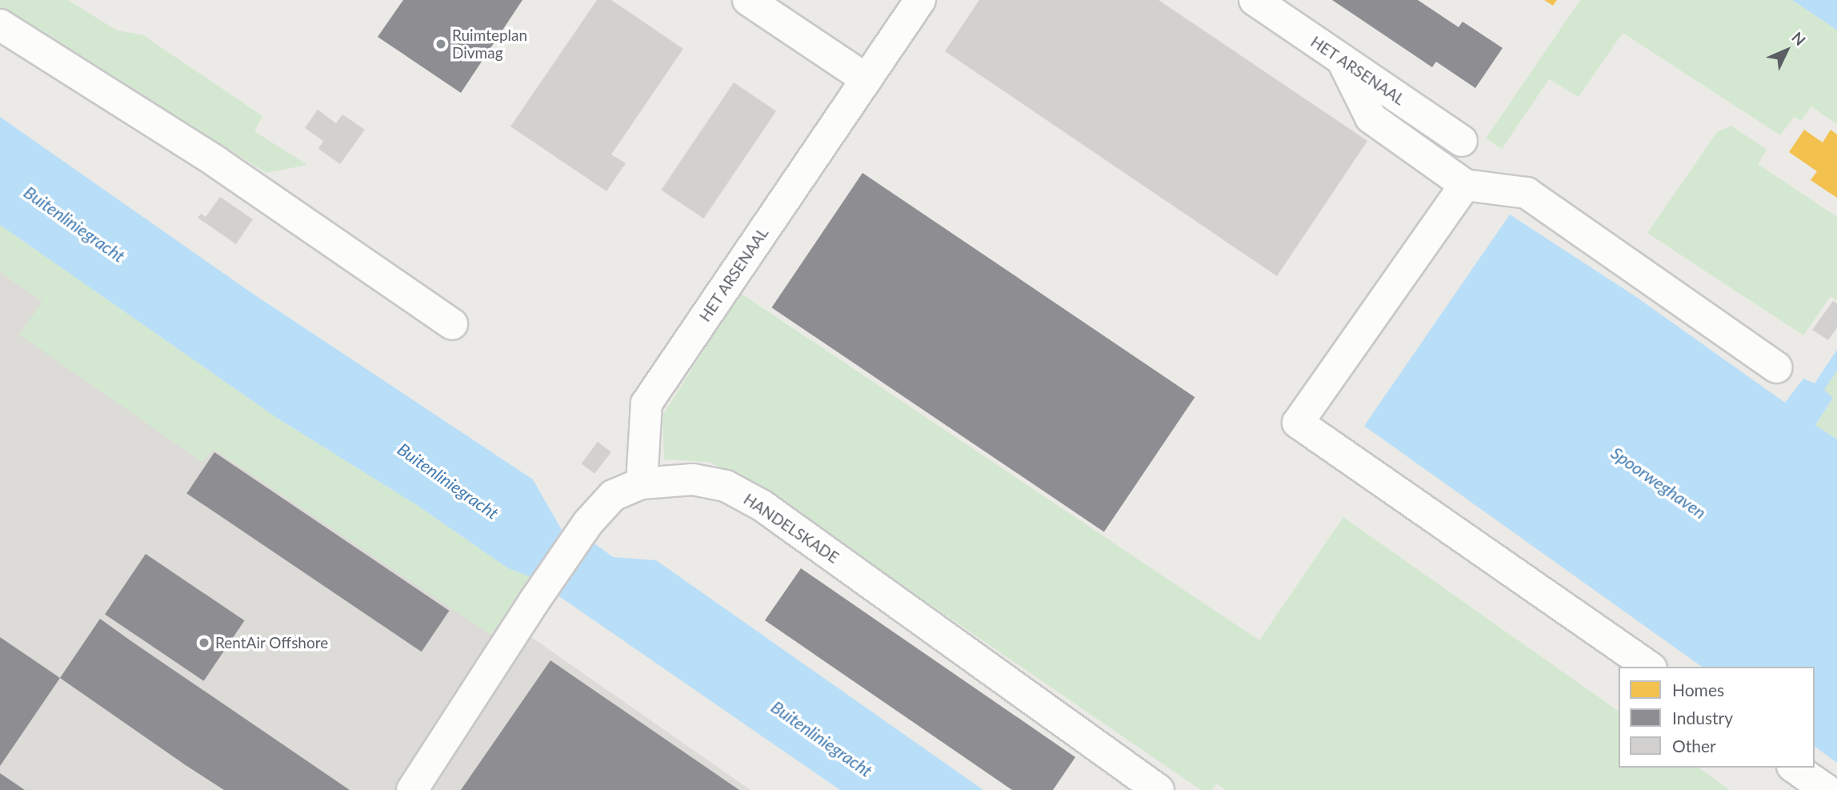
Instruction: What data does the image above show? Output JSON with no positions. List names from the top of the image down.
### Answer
{
  "streets": {
    "street": ["HET ARSENAAL", "HANDELSKADE"]
  },
  "crossings": [
    ["HET ARSENAAL", "HANDELSKADE"]
  ],
  "water": ["Buitenliniegracht", "Spoorweghaven"],
  "places": ["Ruimteplan Divmag", "RentAir Offshore"],
  "legend": ["Homes", "Industry", "Other"],
  "north": "top right"
}
